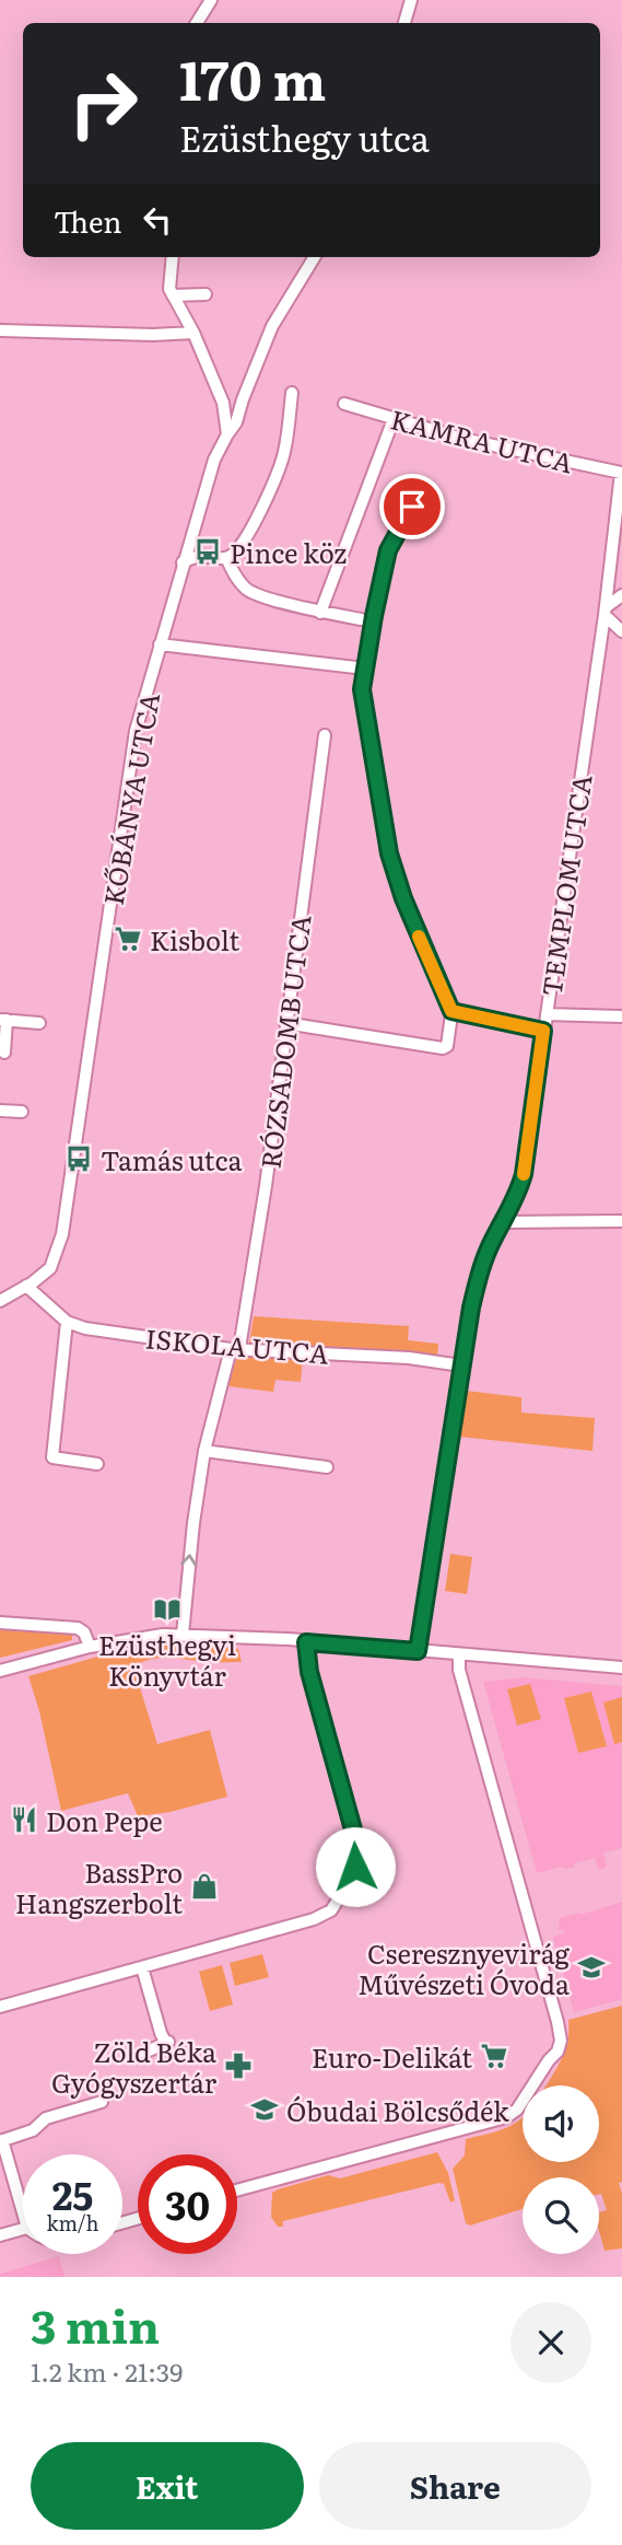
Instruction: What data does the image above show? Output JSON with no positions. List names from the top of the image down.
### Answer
{
  "streets": {
    "street": [
      "KAMRA UTCA",
      "KŐBÁNYA UTCA",
      "TEMPLOM UTCA",
      "RÓZSADOMB UTCA",
      "ISKOLA UTCA"
    ]
  },
  "crossings": [
    ["KAMRA UTCA", "TEMPLOM UTCA"],
    ["KŐBÁNYA UTCA", "ISKOLA UTCA"],
    ["TEMPLOM UTCA", "ISKOLA UTCA"],
    ["RÓZSADOMB UTCA", "ISKOLA UTCA"]
  ],
  "places": {
    "bus stop": ["Pince köz", "Tamás utca"],
    "supermarket": ["Kisbolt", "Euro-Delikát"],
    "library": ["Ezüsthegyi Könyvtár"],
    "restaurant": ["Don Pepe"],
    "shop": ["BassPro Hangszerbolt"],
    "school or university": ["Cseresznyevirág Művészeti Óvoda", "Óbudai Bölcsődék"],
    "pharmacy": ["Zöld Béka Gyógyszertár"]
  },
  "page": {
    "turn": ["170 m", "Ezüsthegy utca"],
    "then": "Then",
    "speed": "25 km/h",
    "limit": "30",
    "heading": ["3 min", "1.2 km · 21:39"],
    "buttons": ["Exit", "Share"]
  }
}
